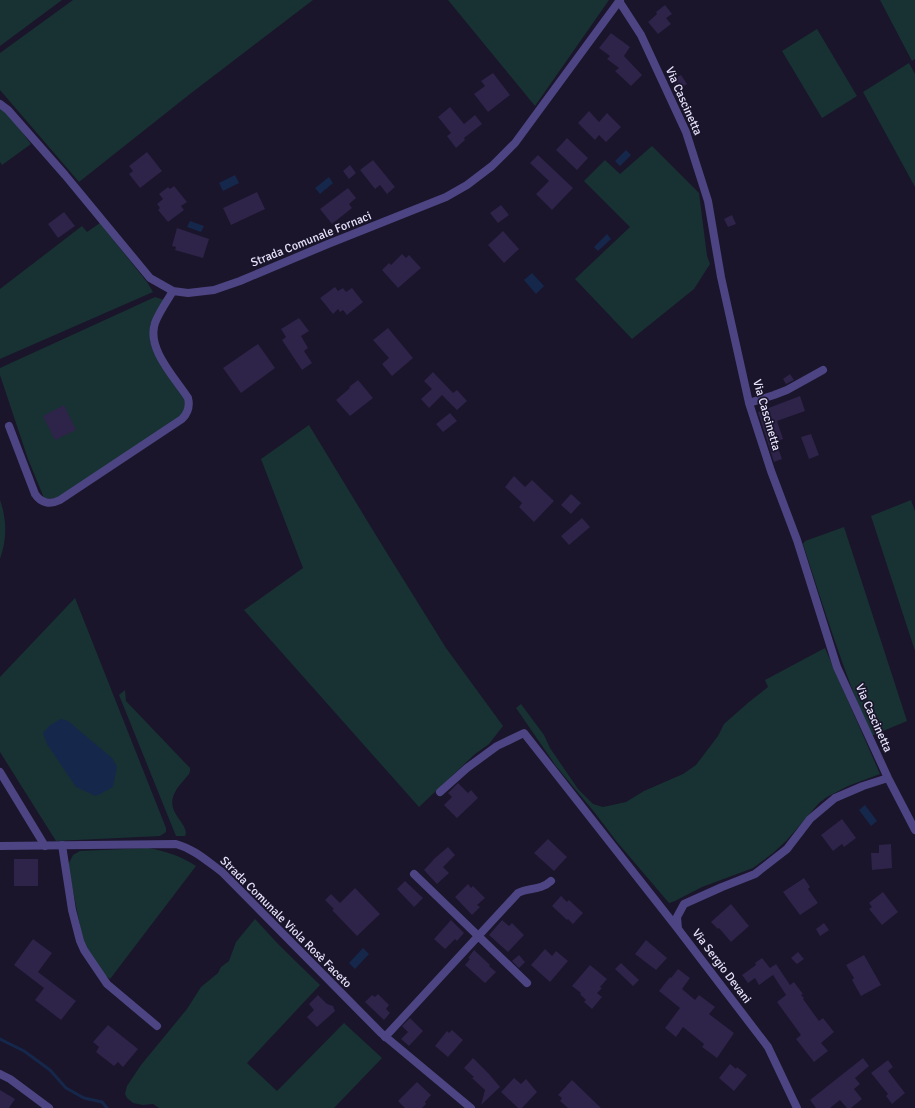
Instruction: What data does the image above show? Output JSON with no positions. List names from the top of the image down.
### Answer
{
  "streets": {
    "street": [
      "Via Cascinetta",
      "Strada Comunale Fornaci",
      "Strada Comunale Viola Rosè Faceto",
      "Via Sergio Devani"
    ]
  },
  "crossings": [
    ["Via Cascinetta", "Strada Comunale Fornaci"],
    ["Via Cascinetta", "Via Sergio Devani"]
  ]
}
